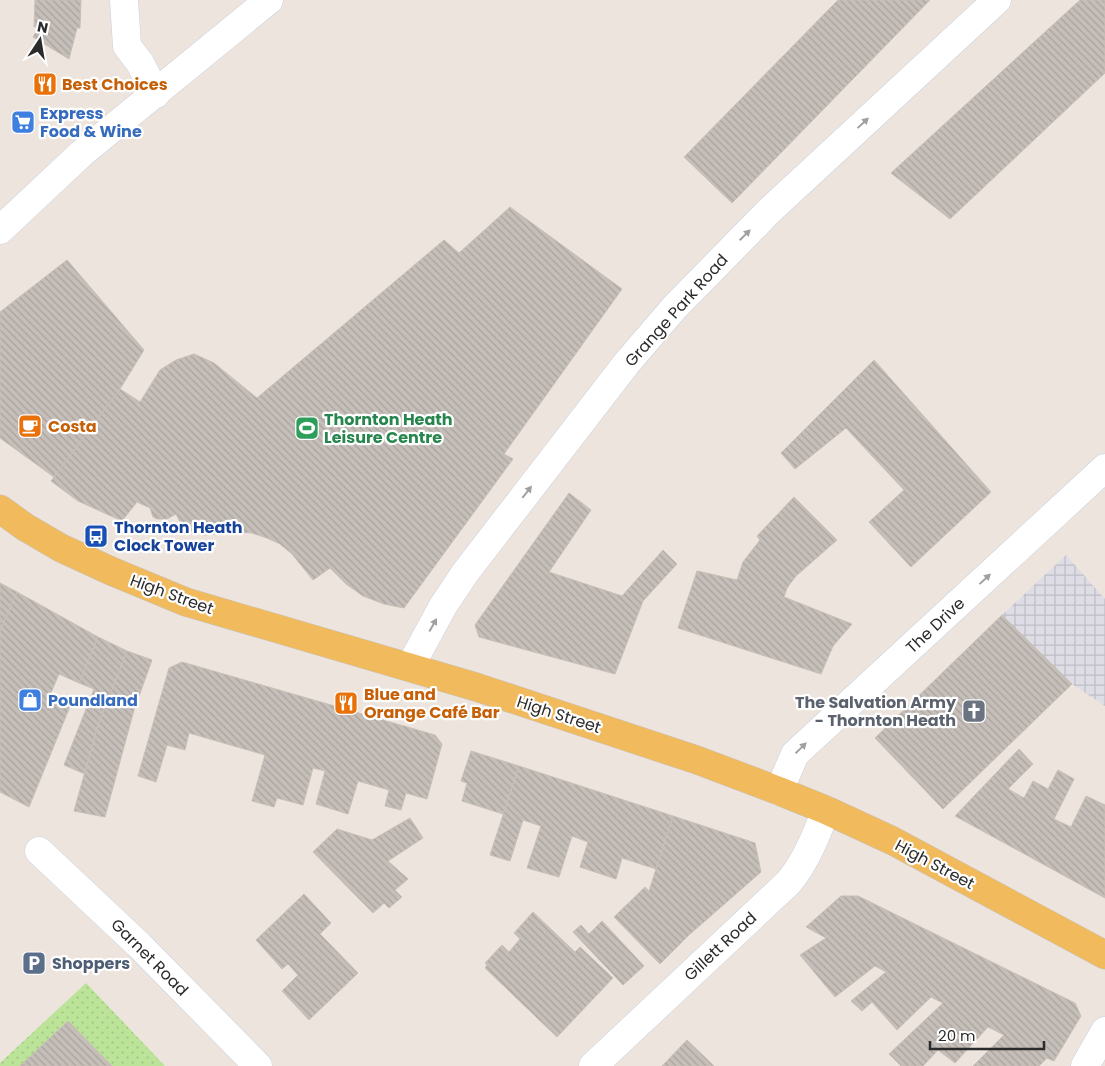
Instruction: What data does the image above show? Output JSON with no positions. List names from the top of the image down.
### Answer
{
  "streets": {
    "main road": ["High Street"],
    "street": [
      "Grange Park Road",
      "The Drive",
      "Gillett Road",
      "Garnet Road"
    ]
  },
  "crossings": [
    ["Grange Park Road", "High Street"],
    ["High Street", "The Drive"],
    ["High Street", "Gillett Road"]
  ],
  "one_way": ["Grange Park Road", "The Drive"],
  "places": {
    "restaurant": ["Best Choices", "Blue and Orange Café Bar"],
    "supermarket": ["Express Food & Wine"],
    "cafe": ["Costa"],
    "sports": ["Thornton Heath Leisure Centre"],
    "bus stop": ["Thornton Heath Clock Tower"],
    "shop": ["Poundland"],
    "church": ["The Salvation Army - Thornton Heath"],
    "parking": ["Shoppers"]
  },
  "scale_bar": "20 m",
  "north": "top"
}
